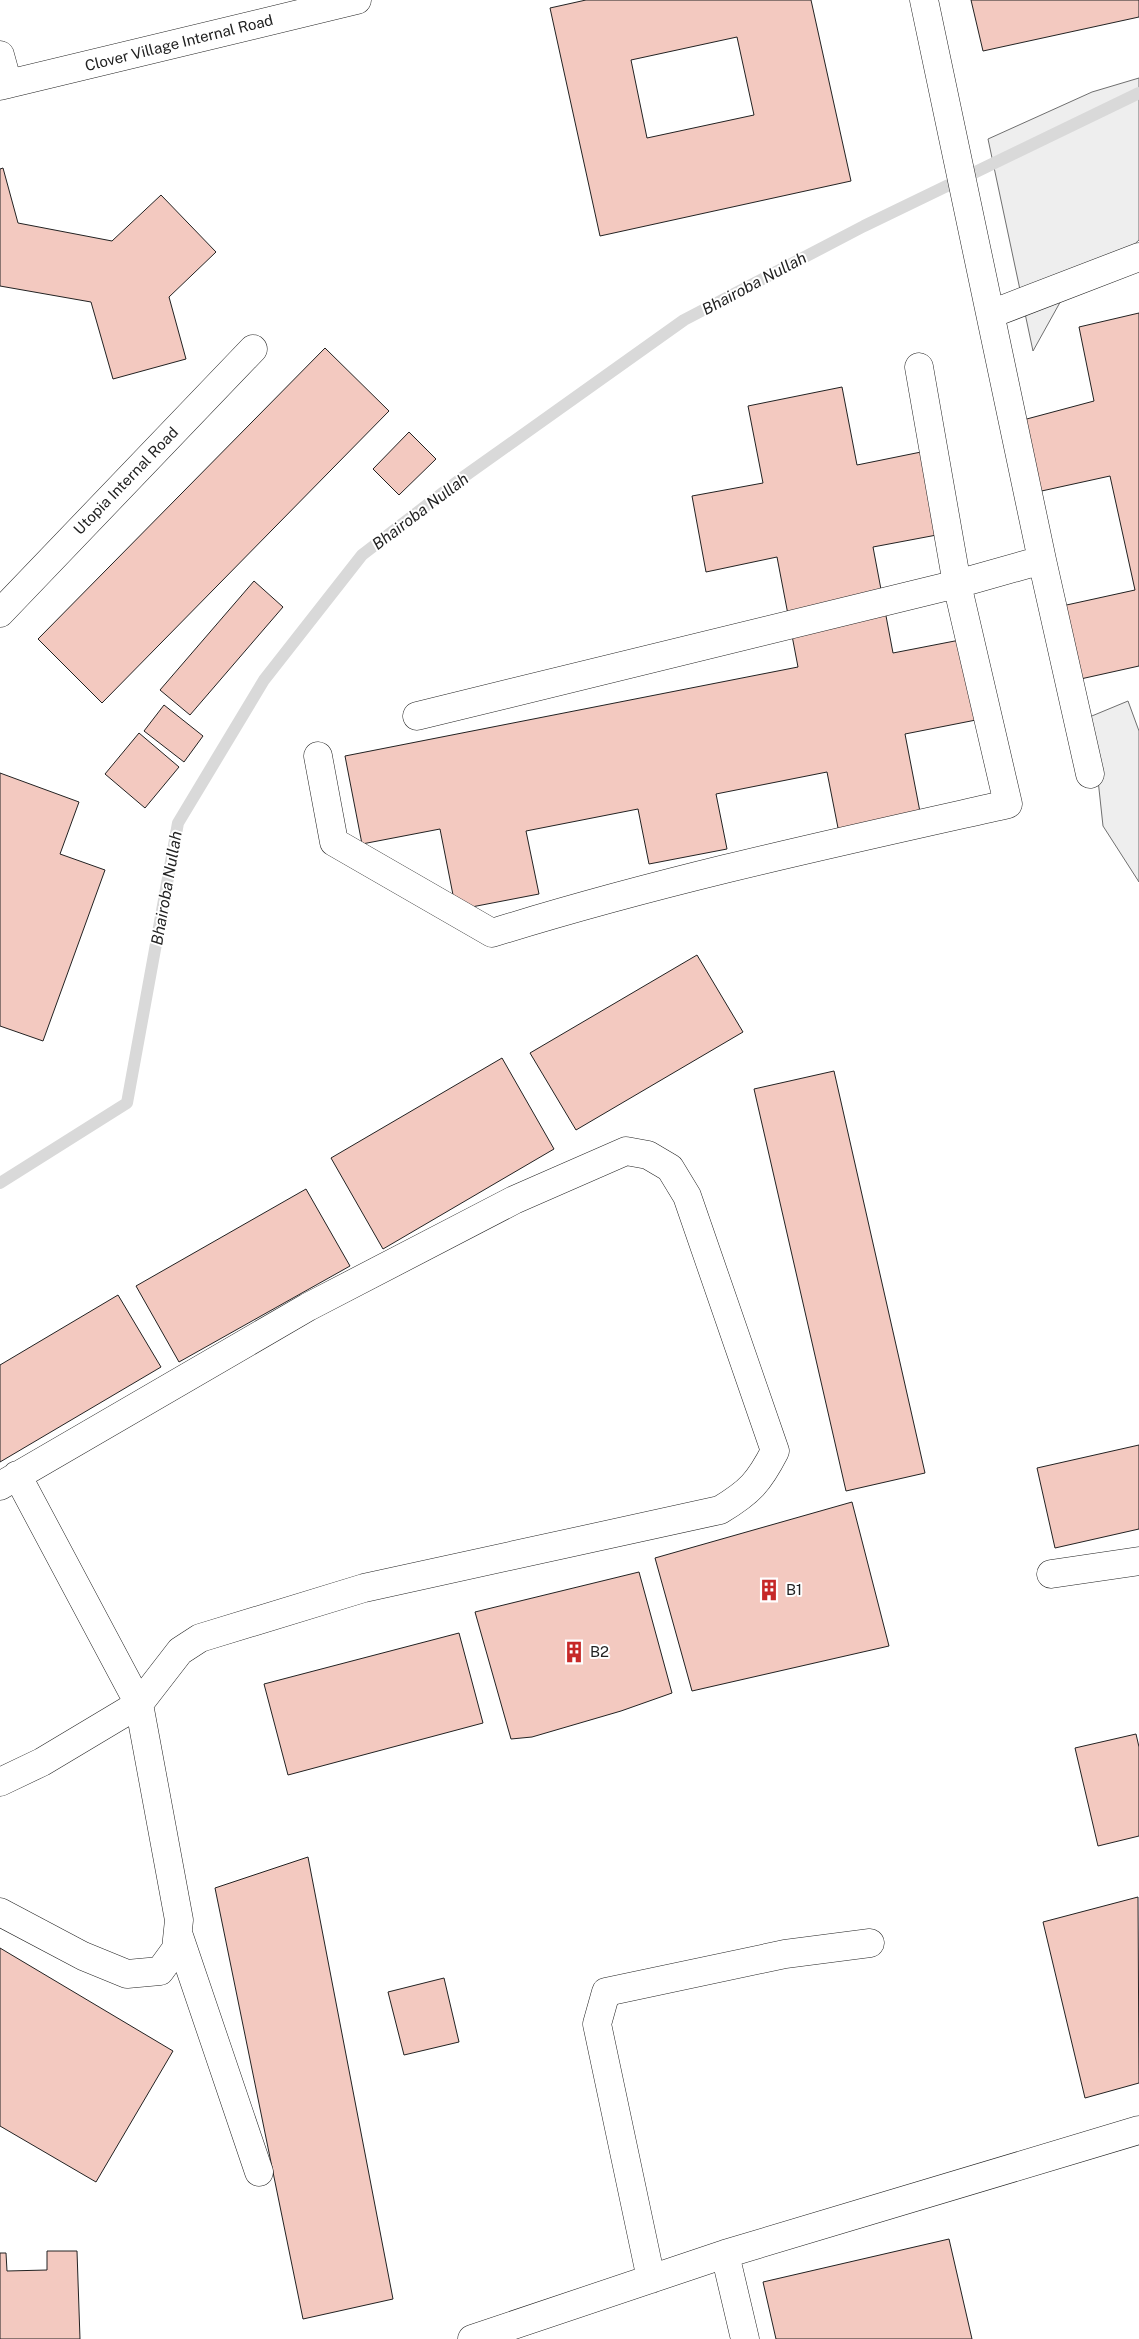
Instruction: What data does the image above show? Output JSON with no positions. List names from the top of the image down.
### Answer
{
  "streets": {
    "street": ["Clover Village Internal Road", "Utopia Internal Road"]
  },
  "water": ["Bhairoba Nullah"],
  "places": {
    "building": ["B1", "B2"]
  }
}
